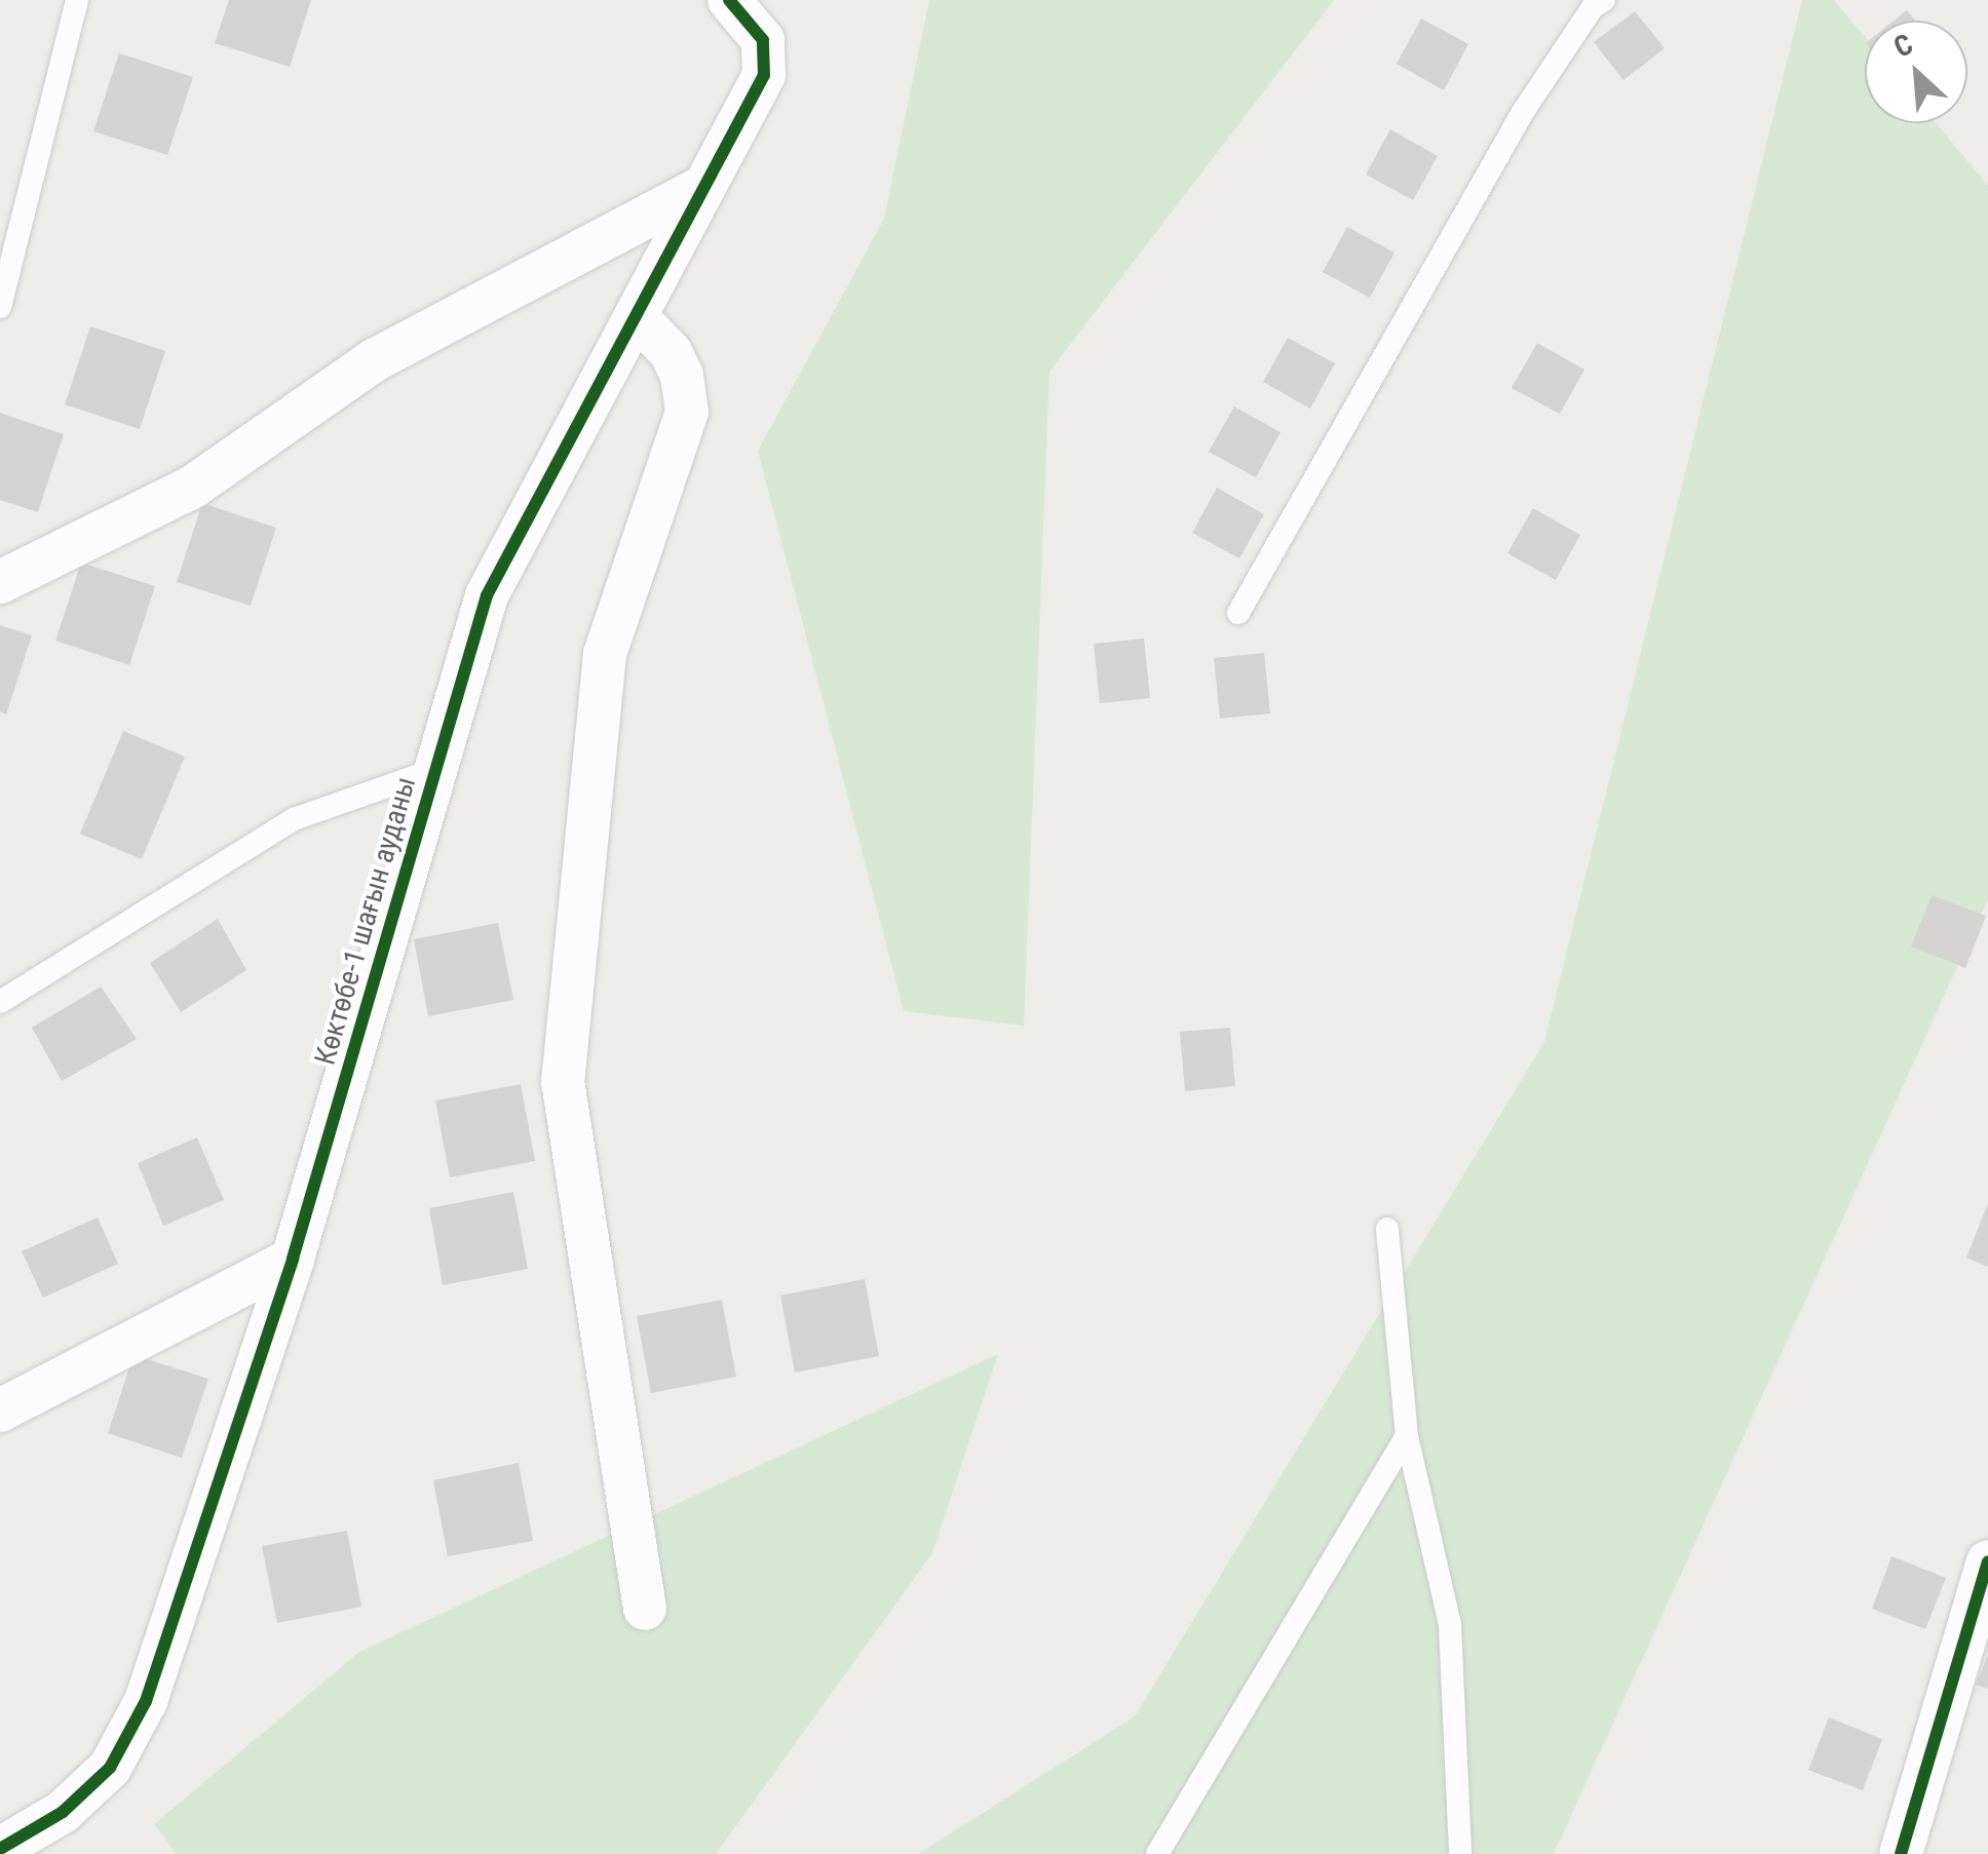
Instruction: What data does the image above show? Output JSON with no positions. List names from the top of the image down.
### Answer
{
  "streets": {
    "street": ["Көктөбе-1 шағын ауданы"]
  },
  "north": "top left"
}
